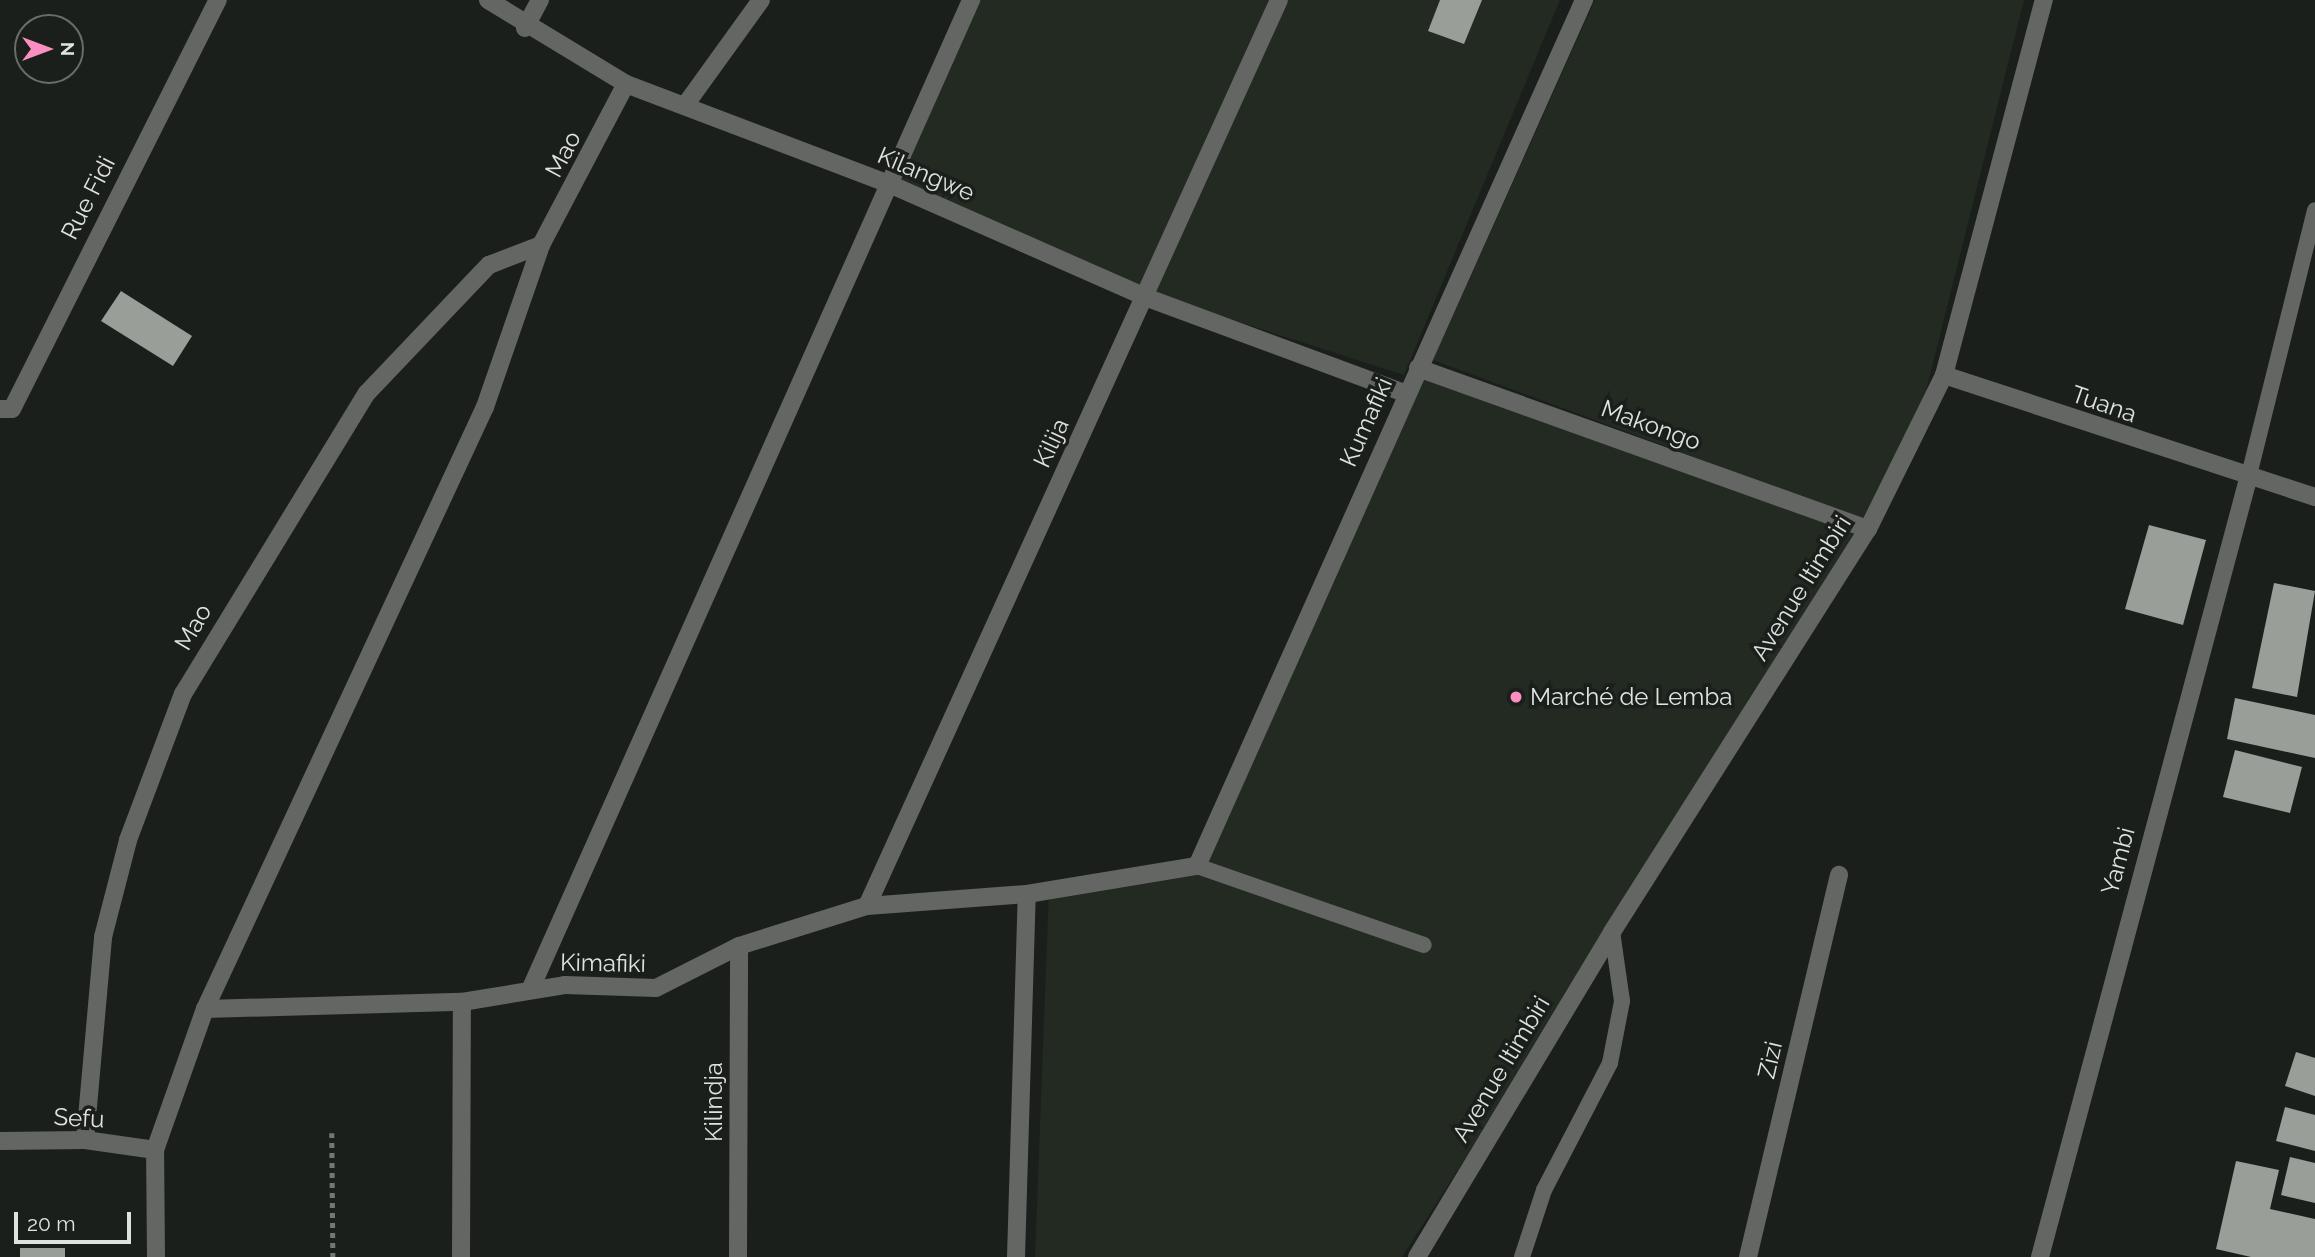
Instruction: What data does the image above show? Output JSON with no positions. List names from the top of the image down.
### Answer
{
  "streets": {
    "street": [
      "Mao",
      "Kilangwe",
      "Rue Fidi",
      "Tuana",
      "Kumafiki",
      "Makongo",
      "Kilija",
      "Avenue Itimbiri",
      "Yambi",
      "Kimafiki",
      "Zizi",
      "Kilindja",
      "Sefu"
    ]
  },
  "crossings": [
    ["Mao", "Kilangwe"],
    ["Mao", "Kimafiki"],
    ["Mao", "Sefu"],
    ["Kilangwe", "Kumafiki"],
    ["Kilangwe", "Kilija"],
    ["Tuana", "Avenue Itimbiri"],
    ["Tuana", "Yambi"],
    ["Kumafiki", "Makongo"],
    ["Kumafiki", "Kimafiki"],
    ["Makongo", "Avenue Itimbiri"],
    ["Kilija", "Kimafiki"],
    ["Kimafiki", "Kilindja"]
  ],
  "places": ["Marché de Lemba"],
  "scale_bar": "20 m",
  "north": "right"
}
